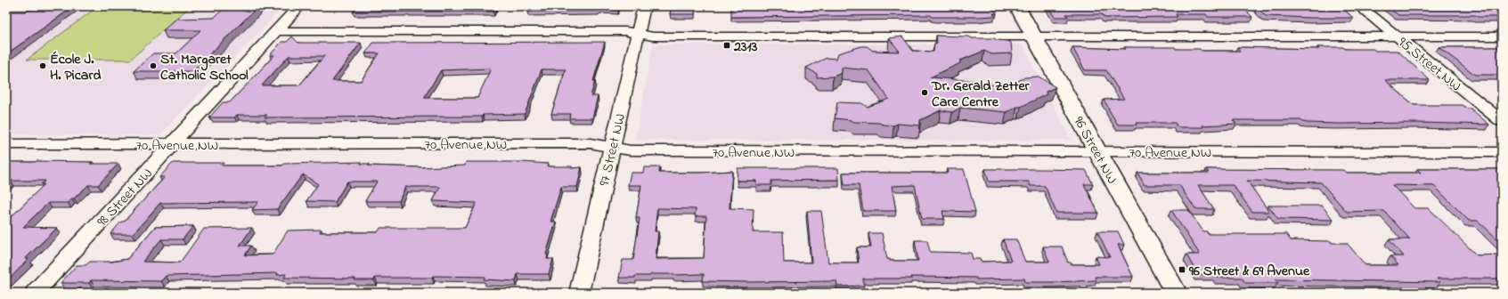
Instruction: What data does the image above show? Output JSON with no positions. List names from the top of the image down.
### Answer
{
  "streets": {
    "street": [
      "95 Street NW",
      "70 Avenue NW",
      "97 Street NW",
      "96 Street NW",
      "98 Street NW"
    ]
  },
  "crossings": [
    ["70 Avenue NW", "97 Street NW"],
    ["70 Avenue NW", "96 Street NW"],
    ["70 Avenue NW", "98 Street NW"]
  ],
  "places": {
    "transit": ["2313", "96 Street & 69 Avenue"],
    "other": ["École J. H. Picard", "St. Margaret Catholic School", "Dr. Gerald Zetter Care Centre"]
  }
}
